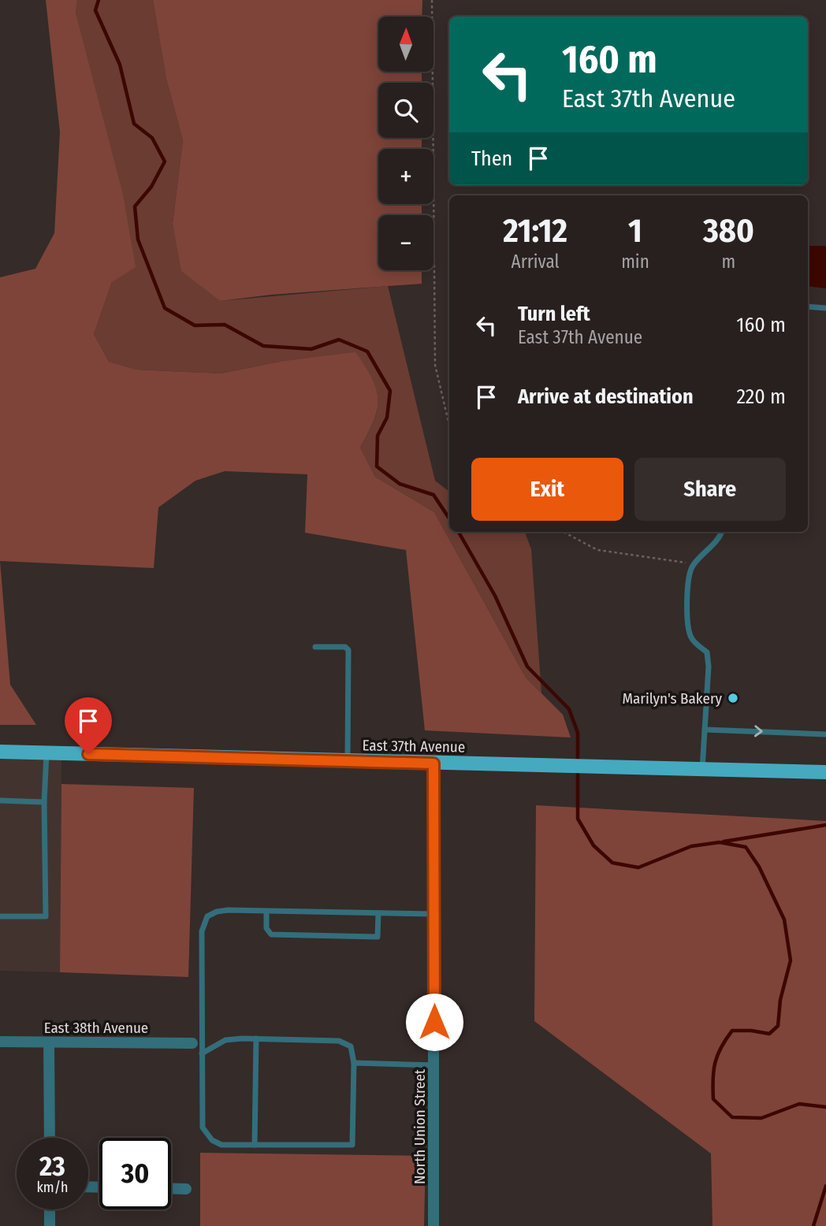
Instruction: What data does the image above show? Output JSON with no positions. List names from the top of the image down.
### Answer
{
  "streets": {
    "main road": ["East 37th Avenue"],
    "street": ["East 38th Avenue", "North Union Street"]
  },
  "crossings": [
    ["East 37th Avenue", "North Union Street"]
  ],
  "places": ["Marilyn's Bakery"],
  "north": "top",
  "page": {
    "map_buttons": ["+", "−"],
    "turn": ["160 m", "East 37th Avenue"],
    "then": "Then",
    "eta": [
      "21:12",
      "Arrival",
      "1",
      "min",
      "380",
      "m"
    ],
    "list": [
      {
        "name": "Turn left",
        "note": "East 37th Avenue",
        "value": "160 m"
      },
      {
        "name": "Arrive at destination",
        "value": "220 m"
      }
    ],
    "buttons": ["Exit", "Share"],
    "speed": "23 km/h",
    "limit": "30"
  }
}
